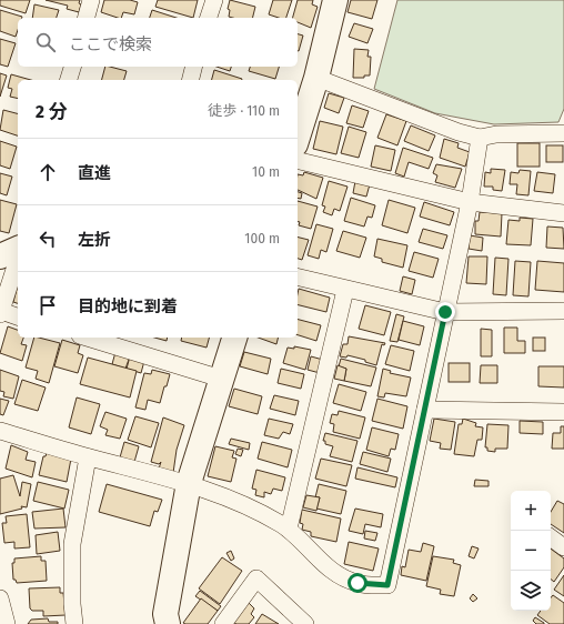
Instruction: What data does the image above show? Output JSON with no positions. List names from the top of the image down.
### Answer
{
  "page": {
    "search": "ここで検索",
    "heading": ["2 分", "徒歩 · 110 m"],
    "list": [
      ["直進", "10 m"],
      ["左折", "100 m"],
      "目的地に到着"
    ],
    "map_buttons": ["+", "−"]
  }
}
